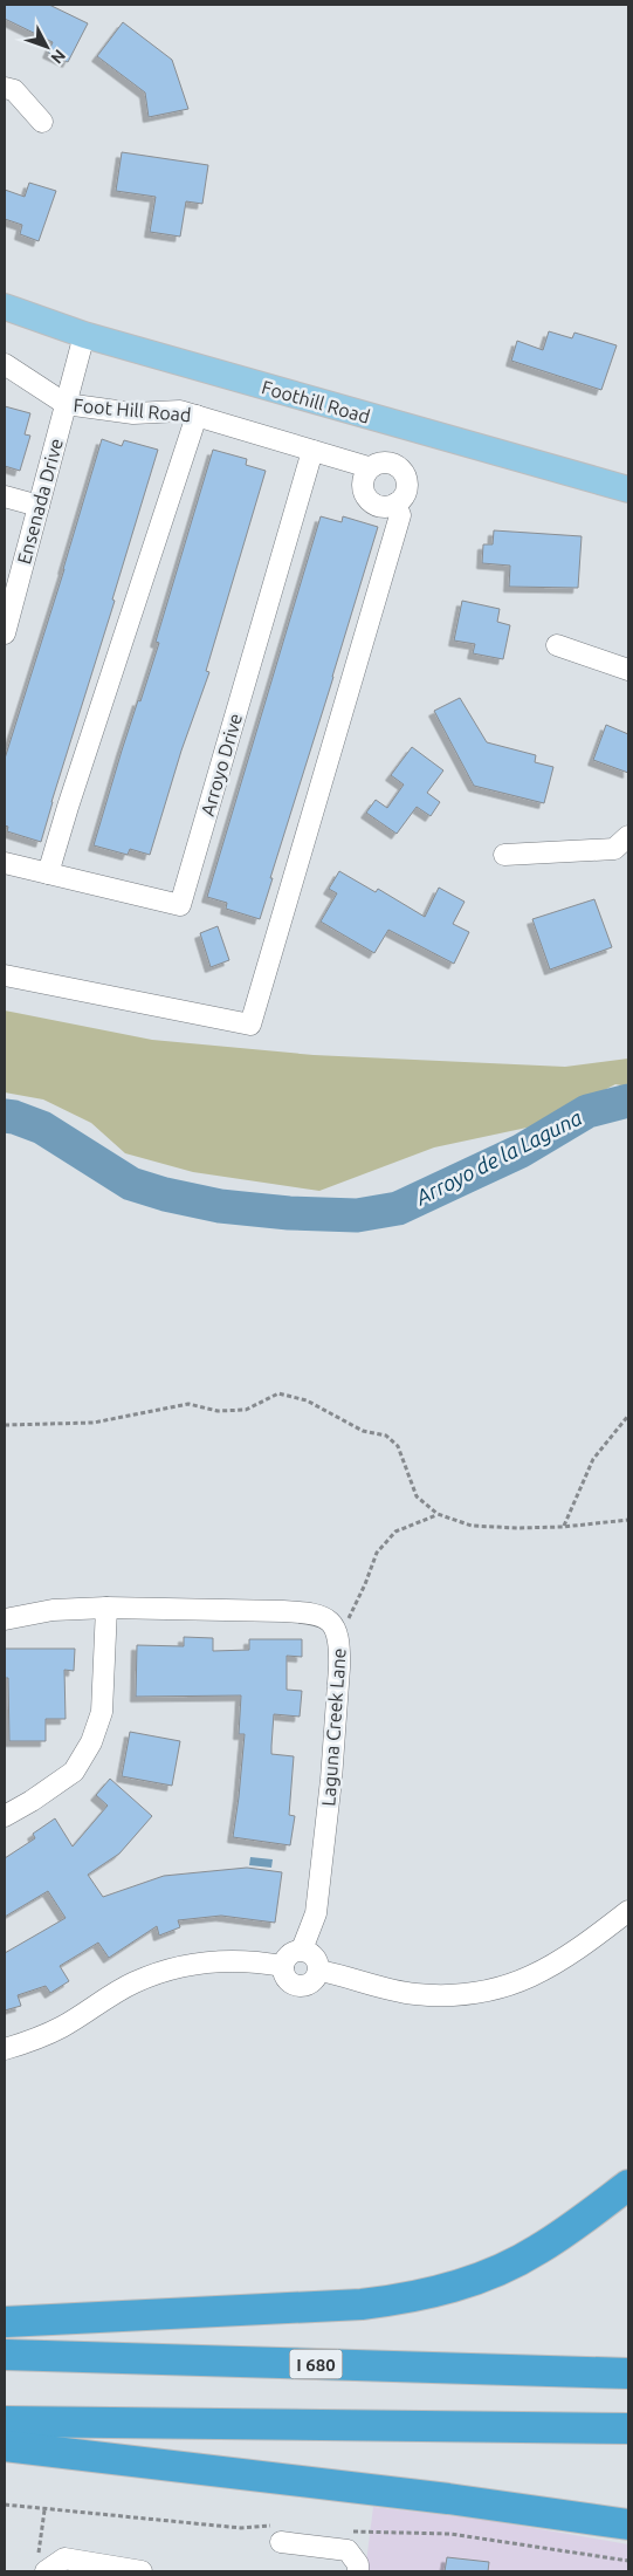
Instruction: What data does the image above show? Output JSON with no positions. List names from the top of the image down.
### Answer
{
  "streets": {
    "highway": ["I 680"],
    "main road": ["Foothill Road"],
    "street": [
      "Foot Hill Road",
      "Ensenada Drive",
      "Arroyo Drive",
      "Laguna Creek Lane"
    ]
  },
  "crossings": [
    ["Foothill Road", "Ensenada Drive"],
    ["Foot Hill Road", "Ensenada Drive"],
    ["Foot Hill Road", "Arroyo Drive"]
  ],
  "water": ["Arroyo de la Laguna"],
  "north": "bottom right"
}
